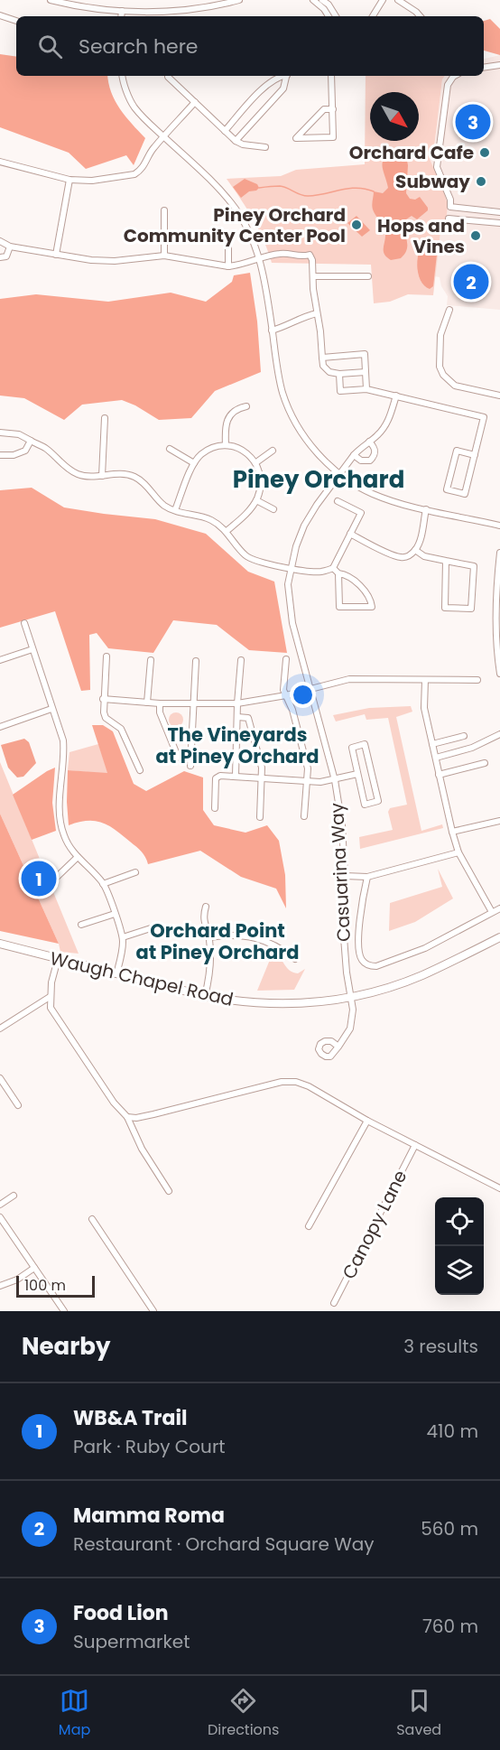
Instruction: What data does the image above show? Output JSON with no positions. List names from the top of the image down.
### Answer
{
  "streets": {
    "main road": ["Waugh Chapel Road"],
    "street": ["Casuarina Way", "Canopy Lane"]
  },
  "crossings": [
    ["Casuarina Way", "Waugh Chapel Road"]
  ],
  "districts": ["Piney Orchard", "The Vineyards at Piney Orchard", "Orchard Point at Piney Orchard"],
  "places": [
    "Orchard Cafe",
    "Subway",
    "Piney Orchard Community Center Pool",
    "Hops and Vines"
  ],
  "scale_bar": "100 m",
  "north": "bottom right",
  "page": {
    "search": "Search here",
    "pins": ["3", "2", "1"],
    "scale": "100 m",
    "heading": ["Nearby", "3 results"],
    "list": [
      {
        "mark": "1",
        "name": "WB&A Trail",
        "note": "Park · Ruby Court",
        "value": "410 m"
      },
      {
        "mark": "2",
        "name": "Mamma Roma",
        "note": "Restaurant · Orchard Square Way",
        "value": "560 m"
      },
      {
        "mark": "3",
        "name": "Food Lion",
        "note": "Supermarket",
        "value": "760 m"
      }
    ],
    "nav": ["Map", "Directions", "Saved"]
  }
}
